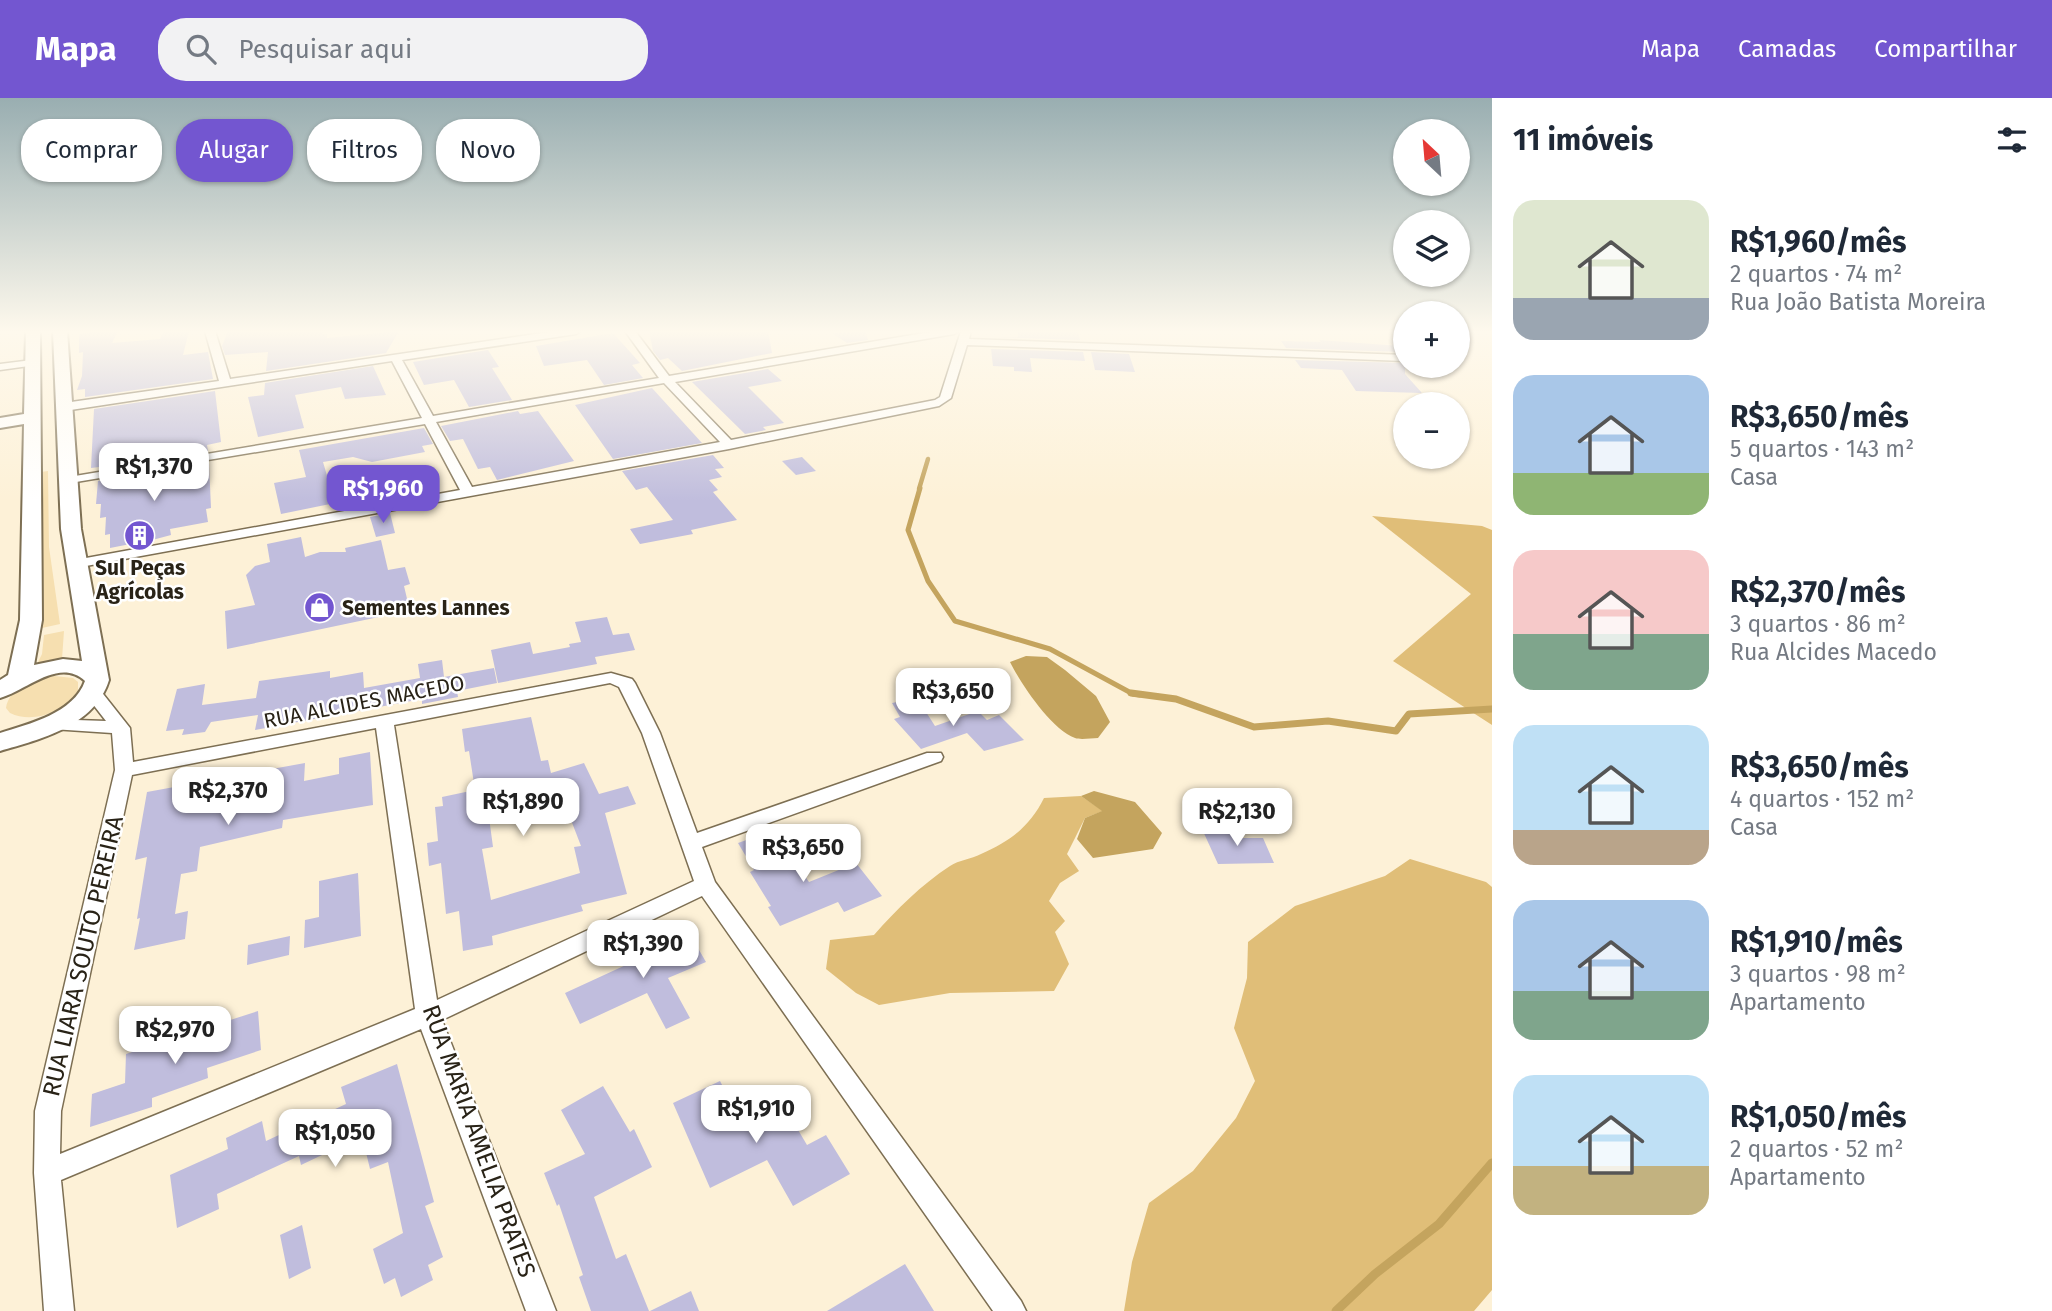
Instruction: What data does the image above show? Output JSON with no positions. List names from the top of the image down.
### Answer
{
  "streets": {
    "street": ["RUA ALCIDES MACEDO", "RUA LIARA SOUTO PEREIRA", "RUA MARIA AMELIA PRATES"]
  },
  "crossings": [
    ["RUA ALCIDES MACEDO", "RUA LIARA SOUTO PEREIRA"],
    ["RUA ALCIDES MACEDO", "RUA MARIA AMELIA PRATES"]
  ],
  "places": {
    "building": ["Sul Peças Agrícolas"],
    "shop": ["Sementes Lannes"]
  },
  "north": "top left",
  "page": {
    "header": "Mapa",
    "search": "Pesquisar aqui",
    "nav": ["Mapa", "Camadas", "Compartilhar"],
    "heading": "11 imóveis",
    "map_buttons": ["+", "−"],
    "chip": [
      "Comprar",
      "Alugar",
      "Filtros",
      "Novo"
    ],
    "list": [
      {
        "name": "R$1,960/mês",
        "note": "2 quartos · 74 m² · Rua João Batista Moreira"
      },
      {
        "name": "R$3,650/mês",
        "note": "5 quartos · 143 m² · Casa"
      },
      {
        "name": "R$2,370/mês",
        "note": "3 quartos · 86 m² · Rua Alcides Macedo"
      },
      {
        "name": "R$3,650/mês",
        "note": "4 quartos · 152 m² · Casa"
      },
      {
        "name": "R$1,910/mês",
        "note": "3 quartos · 98 m² · Apartamento"
      },
      {
        "name": "R$1,050/mês",
        "note": "2 quartos · 52 m² · Apartamento"
      }
    ],
    "price": [
      "R$1,370",
      "R$1,960",
      "R$3,650",
      "R$2,370",
      "R$1,890",
      "R$2,130",
      "R$3,650",
      "R$1,390",
      "R$2,970",
      "R$1,910",
      "R$1,050"
    ]
  }
}
